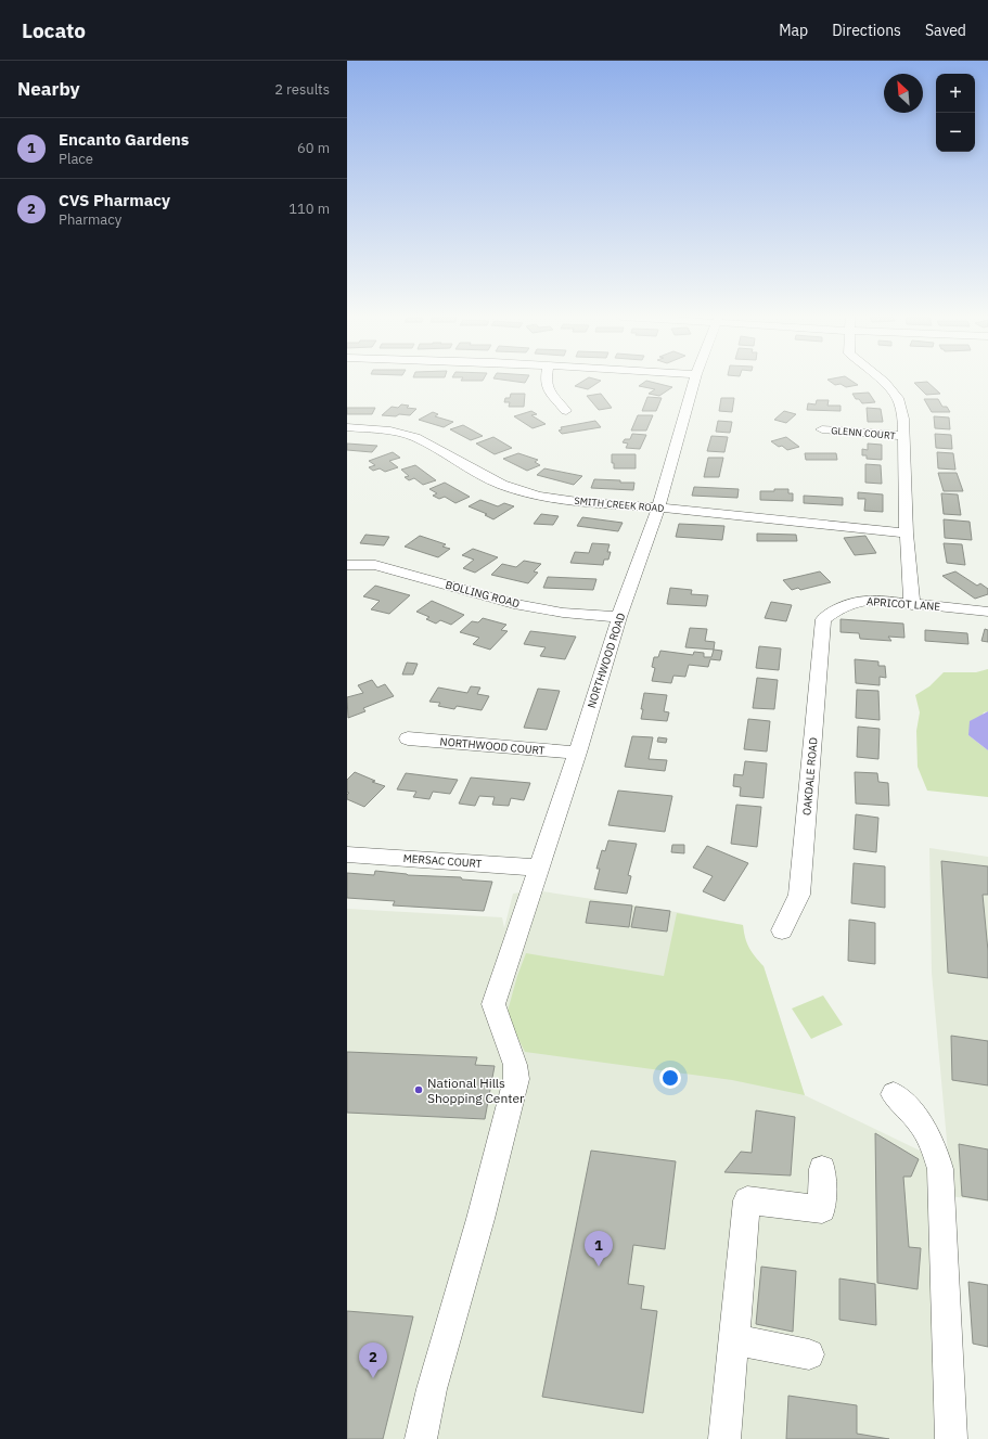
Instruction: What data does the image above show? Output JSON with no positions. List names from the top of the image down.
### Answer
{
  "streets": {
    "street": [
      "GLENN COURT",
      "SMITH CREEK ROAD",
      "BOLLING ROAD",
      "APRICOT LANE",
      "NORTHWOOD ROAD",
      "NORTHWOOD COURT",
      "OAKDALE ROAD",
      "MERSAC COURT"
    ]
  },
  "crossings": [
    ["SMITH CREEK ROAD", "NORTHWOOD ROAD"],
    ["BOLLING ROAD", "NORTHWOOD ROAD"],
    ["APRICOT LANE", "OAKDALE ROAD"],
    ["NORTHWOOD ROAD", "NORTHWOOD COURT"],
    ["NORTHWOOD ROAD", "MERSAC COURT"]
  ],
  "places": ["National Hills Shopping Center"],
  "north": "top left",
  "page": {
    "header": "Locato",
    "nav": ["Map", "Directions", "Saved"],
    "heading": ["Nearby", "2 results"],
    "map_buttons": ["+", "−"],
    "list": [
      {
        "mark": "1",
        "name": "Encanto Gardens",
        "note": "Place",
        "value": "60 m"
      },
      {
        "mark": "2",
        "name": "CVS Pharmacy",
        "note": "Pharmacy",
        "value": "110 m"
      }
    ],
    "pins": ["1", "2"]
  }
}
